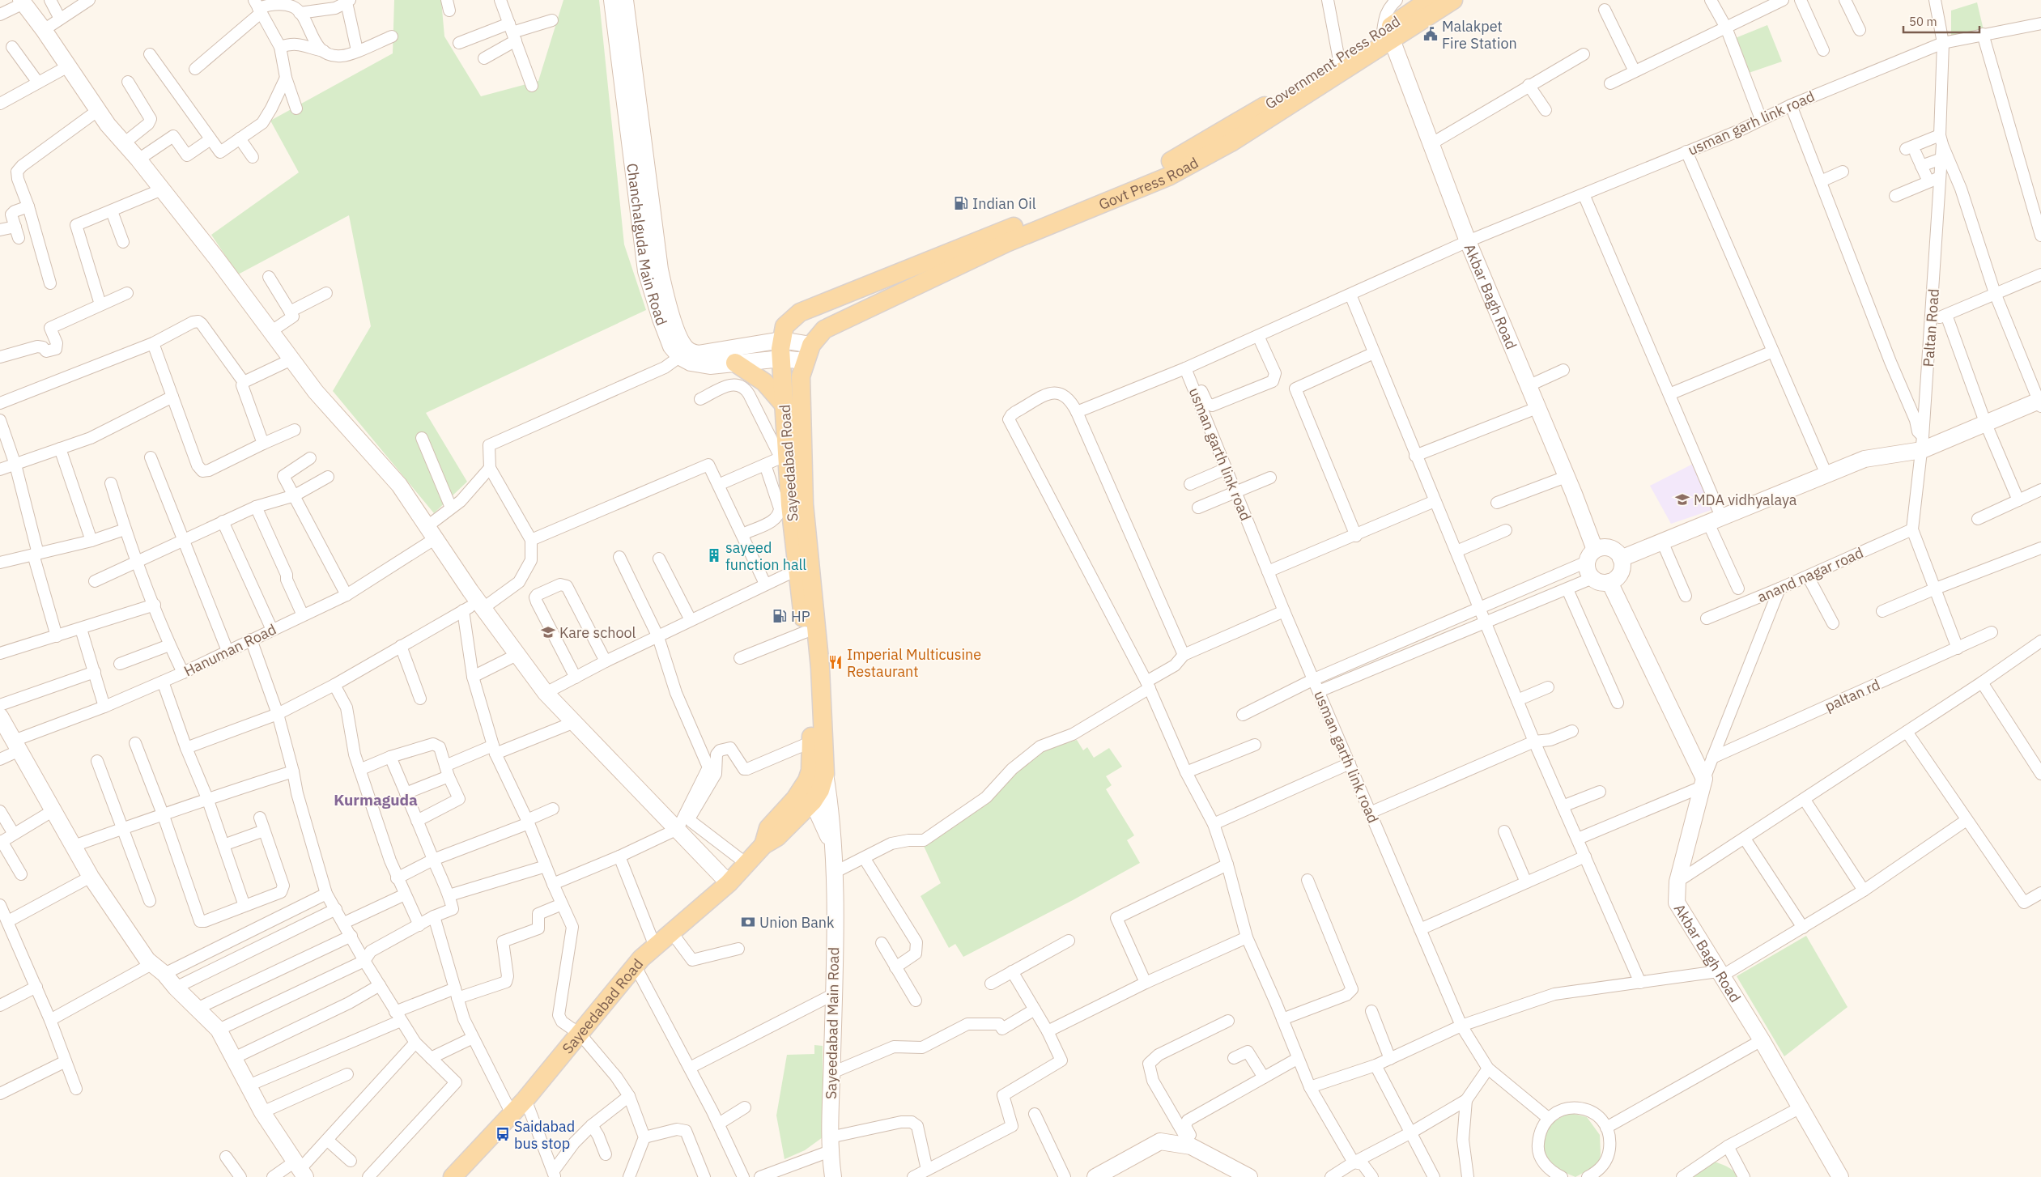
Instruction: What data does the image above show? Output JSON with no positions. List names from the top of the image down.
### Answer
{
  "streets": {
    "main road": ["Government Press Road", "Govt Press Road", "Sayeedabad Road"],
    "street": [
      "usman garh link road",
      "Chanchalguda Main Road",
      "Akbar Bagh Road",
      "Paltan Road",
      "usman garth link road",
      "anand nagar road",
      "Hanuman Road",
      "paltan rd",
      "Sayeedabad Main Road"
    ]
  },
  "crossings": [
    ["Government Press Road", "Govt Press Road"],
    ["Government Press Road", "Akbar Bagh Road"],
    ["Government Press Road", "Sayeedabad Road"],
    ["usman garh link road", "Akbar Bagh Road"],
    ["usman garh link road", "Paltan Road"],
    ["Govt Press Road", "Akbar Bagh Road"],
    ["Govt Press Road", "Sayeedabad Road"],
    ["Paltan Road", "anand nagar road"],
    ["Paltan Road", "paltan rd"],
    ["Sayeedabad Road", "Sayeedabad Main Road"]
  ],
  "districts": ["Kurmaguda"],
  "places": {
    "public building": ["Malakpet Fire Station"],
    "fuel station": ["Indian Oil", "HP"],
    "school or university": ["MDA vidhyalaya", "Kare school"],
    "building": ["sayeed function hall"],
    "restaurant": ["Imperial Multicusine Restaurant"],
    "bank": ["Union Bank"],
    "bus stop": ["Saidabad bus stop"]
  },
  "scale_bar": "50 m"
}
